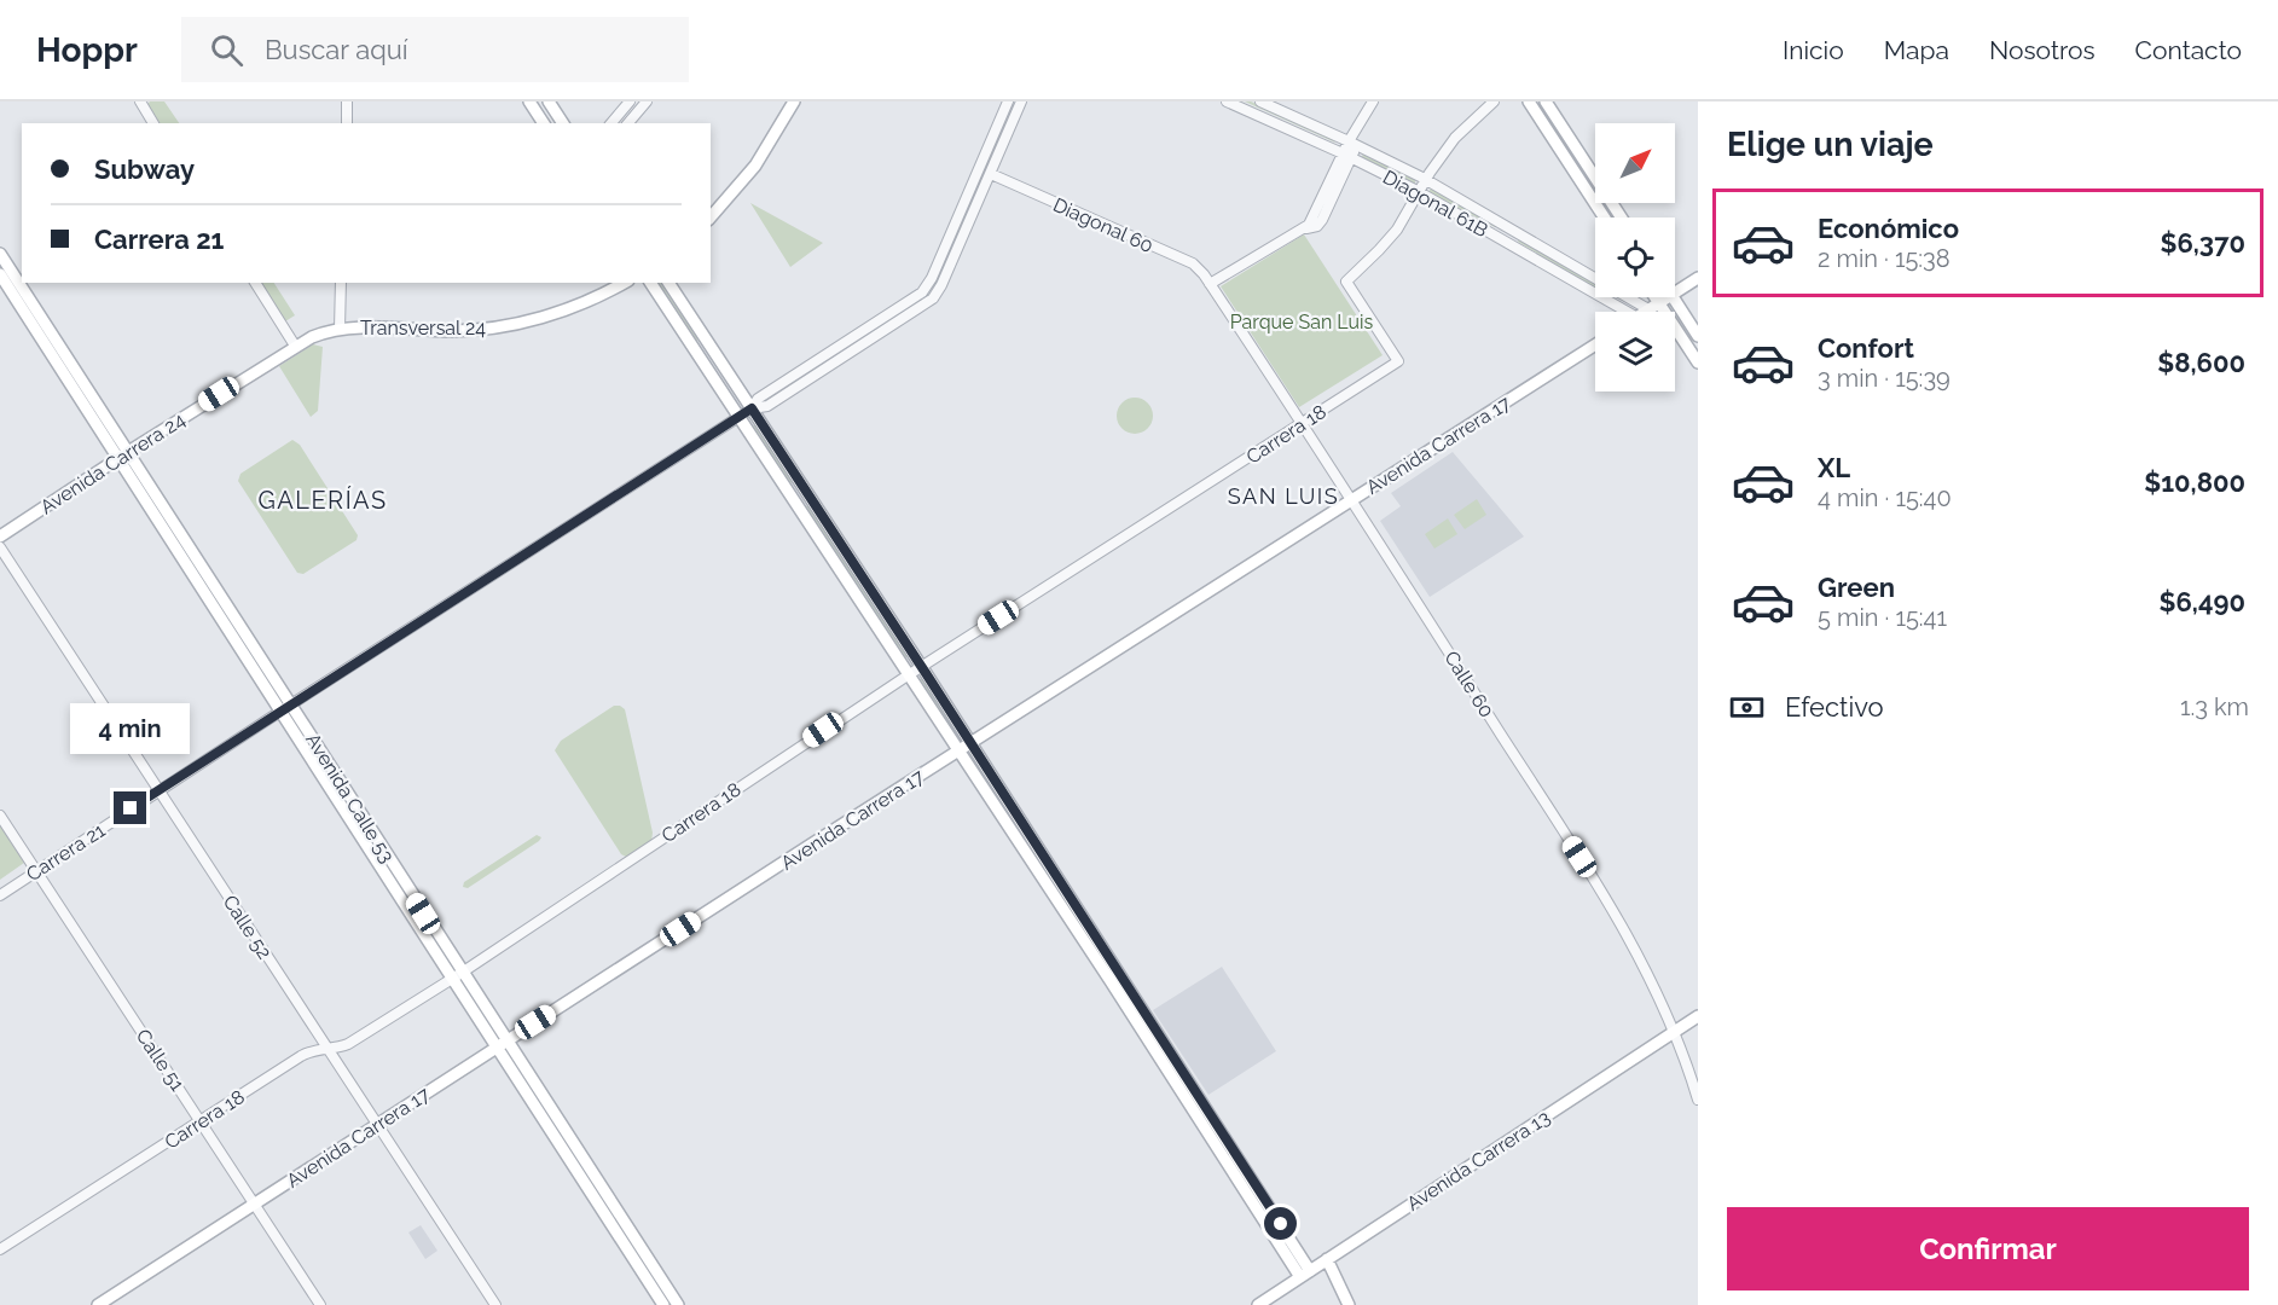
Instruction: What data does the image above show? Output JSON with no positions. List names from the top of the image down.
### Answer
{
  "streets": {
    "main road": [
      "Transversal 24",
      "Avenida Carrera 17",
      "Avenida Carrera 24",
      "Avenida Calle 53",
      "Avenida Carrera 13"
    ],
    "street": [
      "Diagonal 61B",
      "Diagonal 60",
      "Carrera 18",
      "Calle 60",
      "Carrera 21",
      "Calle 52",
      "Calle 51"
    ]
  },
  "crossings": [
    ["Diagonal 61B", "Carrera 18"],
    ["Diagonal 60", "Calle 60"],
    ["Diagonal 60", "Carrera 21"],
    ["Transversal 24", "Avenida Carrera 24"],
    ["Carrera 18", "Calle 60"],
    ["Carrera 18", "Avenida Calle 53"],
    ["Carrera 18", "Calle 52"],
    ["Carrera 18", "Calle 51"],
    ["Avenida Carrera 17", "Calle 60"],
    ["Avenida Carrera 17", "Avenida Calle 53"],
    ["Avenida Carrera 17", "Calle 52"],
    ["Avenida Carrera 17", "Calle 51"],
    ["Avenida Carrera 24", "Avenida Calle 53"],
    ["Calle 60", "Avenida Carrera 13"],
    ["Avenida Calle 53", "Carrera 21"],
    ["Carrera 21", "Calle 52"],
    ["Carrera 21", "Calle 51"]
  ],
  "districts": ["SAN LUIS", "GALERÍAS"],
  "parks": ["Parque San Luis"],
  "north": "top right",
  "page": {
    "header": "Hoppr",
    "search": "Buscar aquí",
    "nav": [
      "Inicio",
      "Mapa",
      "Nosotros",
      "Contacto"
    ],
    "heading": "Elige un viaje",
    "banner": ["Subway", "Carrera 21"],
    "list": [
      {
        "name": "Económico",
        "note": "2 min · 15:38",
        "value": "$6,370"
      },
      {
        "name": "Confort",
        "note": "3 min · 15:39",
        "value": "$8,600"
      },
      {
        "name": "XL",
        "note": "4 min · 15:40",
        "value": "$10,800"
      },
      {
        "name": "Green",
        "note": "5 min · 15:41",
        "value": "$6,490"
      }
    ],
    "pay": ["Efectivo", "1.3 km"],
    "bubble": "4 min",
    "buttons": "Confirmar"
  }
}
